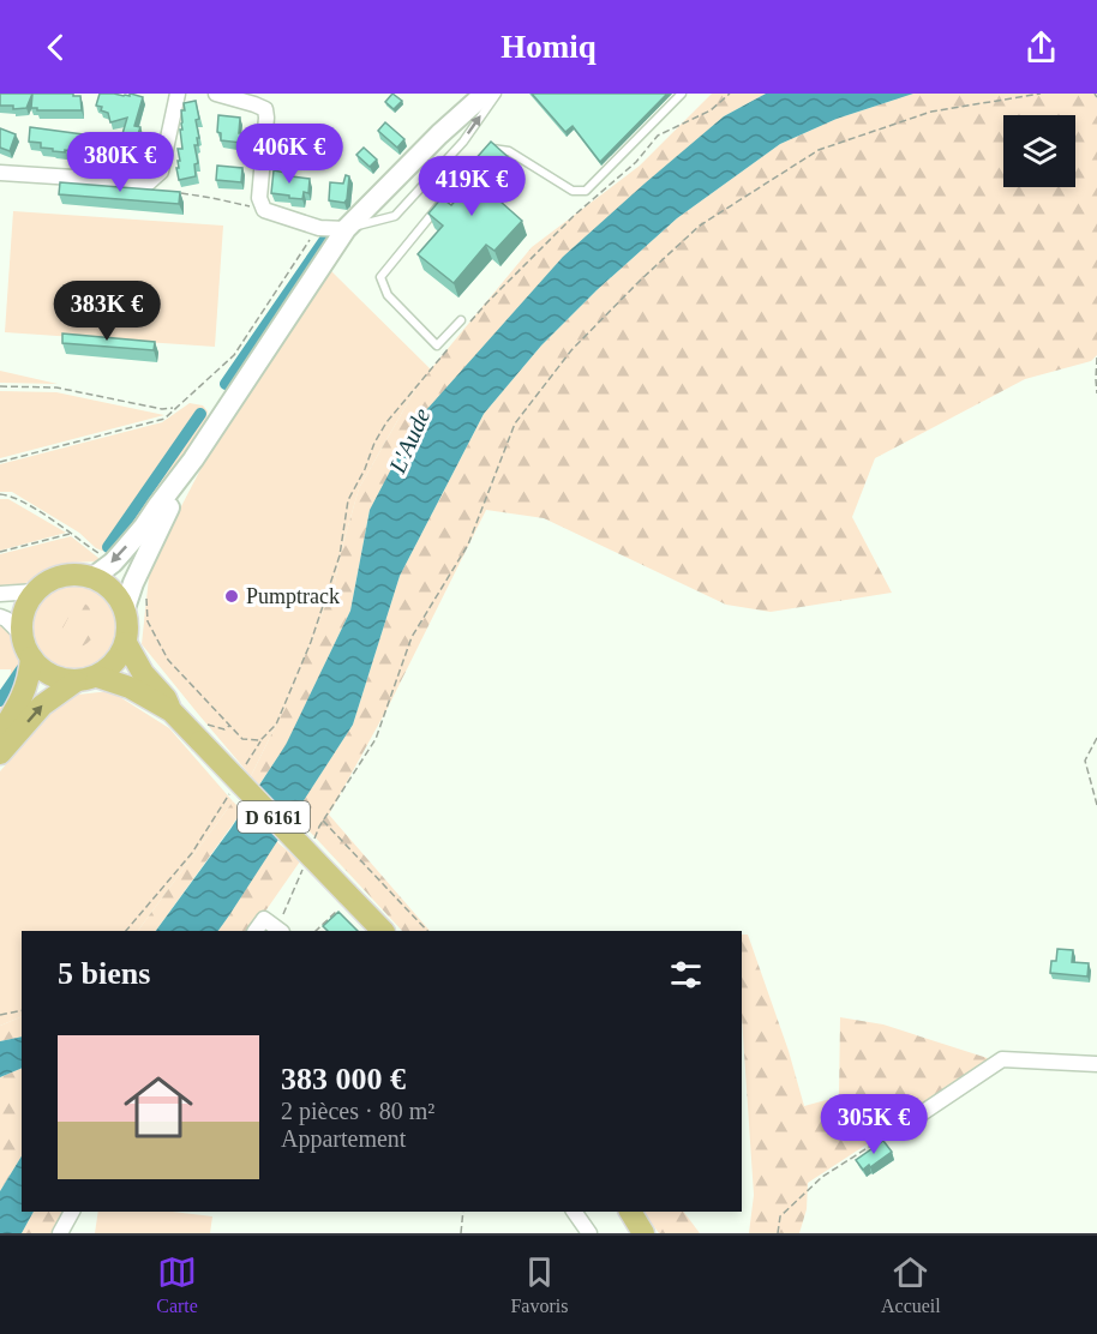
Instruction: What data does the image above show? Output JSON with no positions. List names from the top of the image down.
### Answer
{
  "streets": {
    "main road": ["D 6161"]
  },
  "water": ["L'Aude"],
  "places": ["Pumptrack"],
  "page": {
    "header": "Homiq",
    "price": [
      "406K €",
      "380K €",
      "419K €",
      "383K €",
      "305K €"
    ],
    "heading": "5 biens",
    "list": [
      {
        "name": "383 000 €",
        "note": "2 pièces · 80 m² · Appartement"
      }
    ],
    "tabs": ["Carte", "Favoris", "Accueil"]
  }
}
